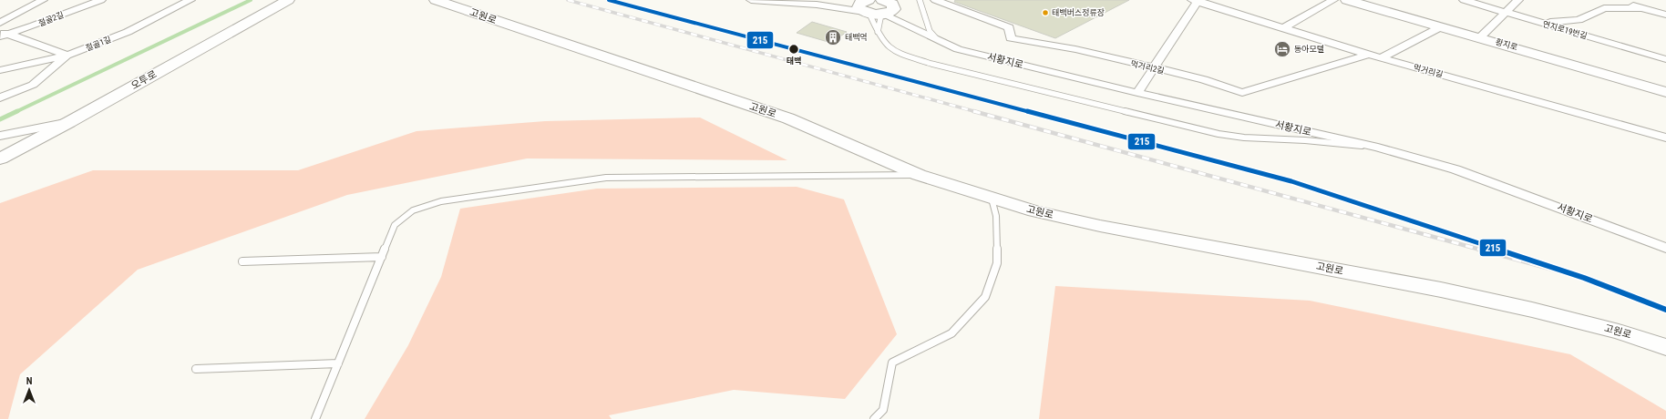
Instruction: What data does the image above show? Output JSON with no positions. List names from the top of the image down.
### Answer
{
  "streets": {
    "street": [
      "고원로",
      "절골2길",
      "연지로19번길",
      "절골1길",
      "황지로",
      "서황지로",
      "먹거리2길",
      "먹거리길",
      "오투로"
    ]
  },
  "crossings": [
    ["먹거리2길", "먹거리길"]
  ],
  "places": {
    "other": ["태백버스정류장", "태백"],
    "building": ["태백역"],
    "hotel": ["동아모텔"]
  },
  "lines": ["transit line 215"],
  "north": "top"
}
